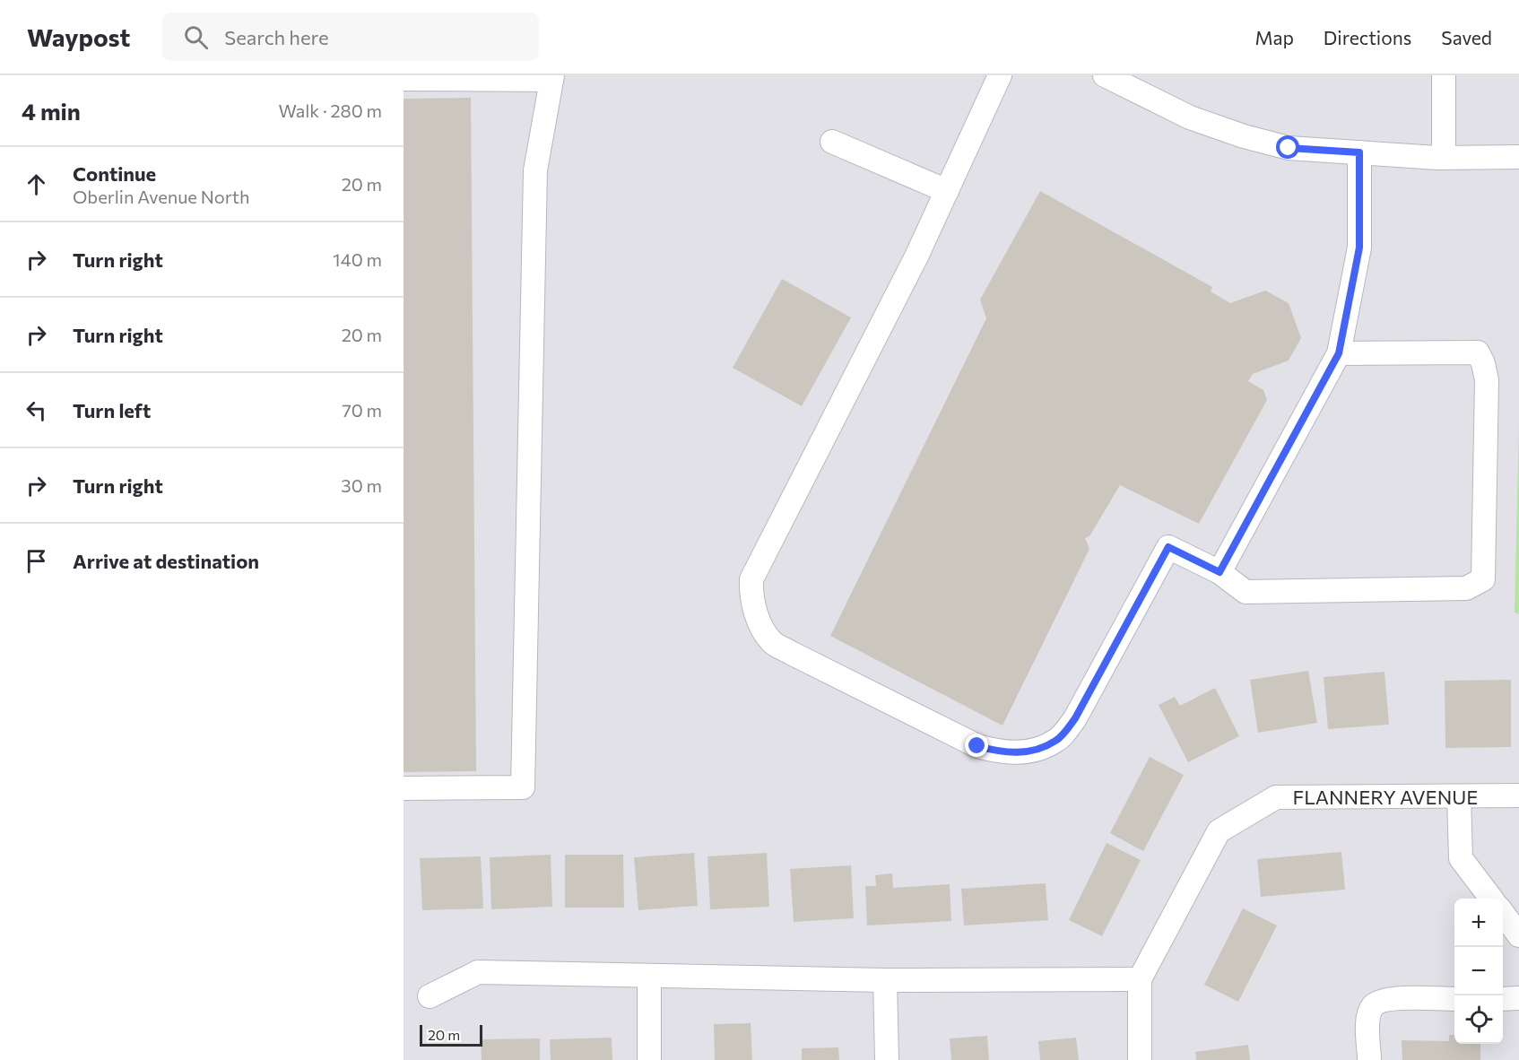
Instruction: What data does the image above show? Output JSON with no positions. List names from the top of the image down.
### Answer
{
  "streets": {
    "street": ["FLANNERY AVENUE"]
  },
  "scale_bar": "20 m",
  "page": {
    "header": "Waypost",
    "search": "Search here",
    "nav": ["Map", "Directions", "Saved"],
    "heading": ["4 min", "Walk · 280 m"],
    "list": [
      ["Continue", "Oberlin Avenue North", "20 m"],
      ["Turn right", "140 m"],
      ["Turn right", "20 m"],
      ["Turn left", "70 m"],
      ["Turn right", "30 m"],
      "Arrive at destination"
    ],
    "map_buttons": ["+", "−"],
    "scale": "20 m"
  }
}
